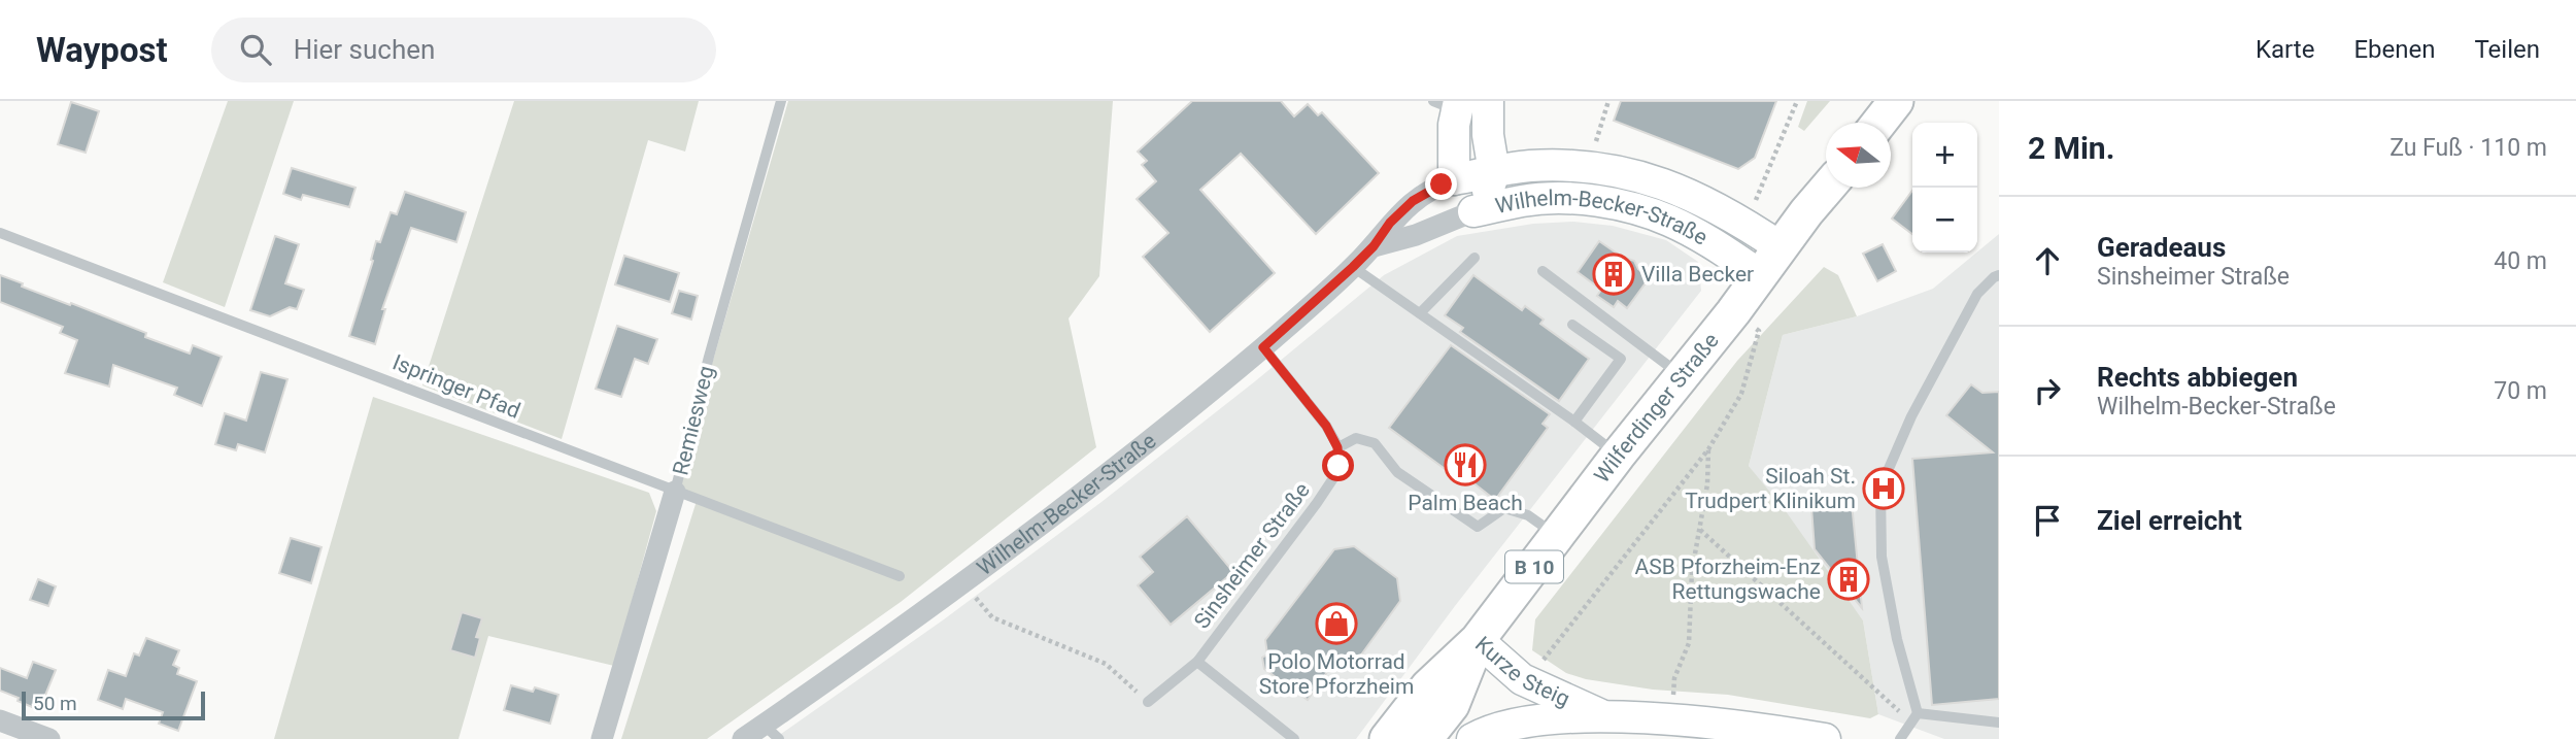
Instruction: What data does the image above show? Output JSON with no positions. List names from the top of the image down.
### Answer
{
  "streets": {
    "main road": ["Wilferdinger Straße", "B 10"],
    "street": ["Wilhelm-Becker-Straße", "Remiesweg", "Kurze Steig"],
    "lane": ["Ispringer Pfad", "Sinsheimer Straße"]
  },
  "crossings": [
    ["Wilhelm-Becker-Straße", "Wilferdinger Straße"],
    ["Ispringer Pfad", "Remiesweg"],
    ["Wilferdinger Straße", "B 10"],
    ["Wilferdinger Straße", "Kurze Steig"],
    ["B 10", "Kurze Steig"]
  ],
  "places": {
    "building": ["Villa Becker", "ASB Pforzheim-Enz Rettungswache"],
    "restaurant": ["Palm Beach"],
    "hospital": ["Siloah St. Trudpert Klinikum"],
    "shop": ["Polo Motorrad Store Pforzheim"]
  },
  "scale_bar": "50 m",
  "north": "left",
  "page": {
    "header": "Waypost",
    "search": "Hier suchen",
    "nav": ["Karte", "Ebenen", "Teilen"],
    "heading": ["2 Min.", "Zu Fuß · 110 m"],
    "map_buttons": ["+", "−"],
    "list": [
      ["Geradeaus", "Sinsheimer Straße", "40 m"],
      ["Rechts abbiegen", "Wilhelm-Becker-Straße", "70 m"],
      "Ziel erreicht"
    ],
    "scale": "50 m"
  }
}
